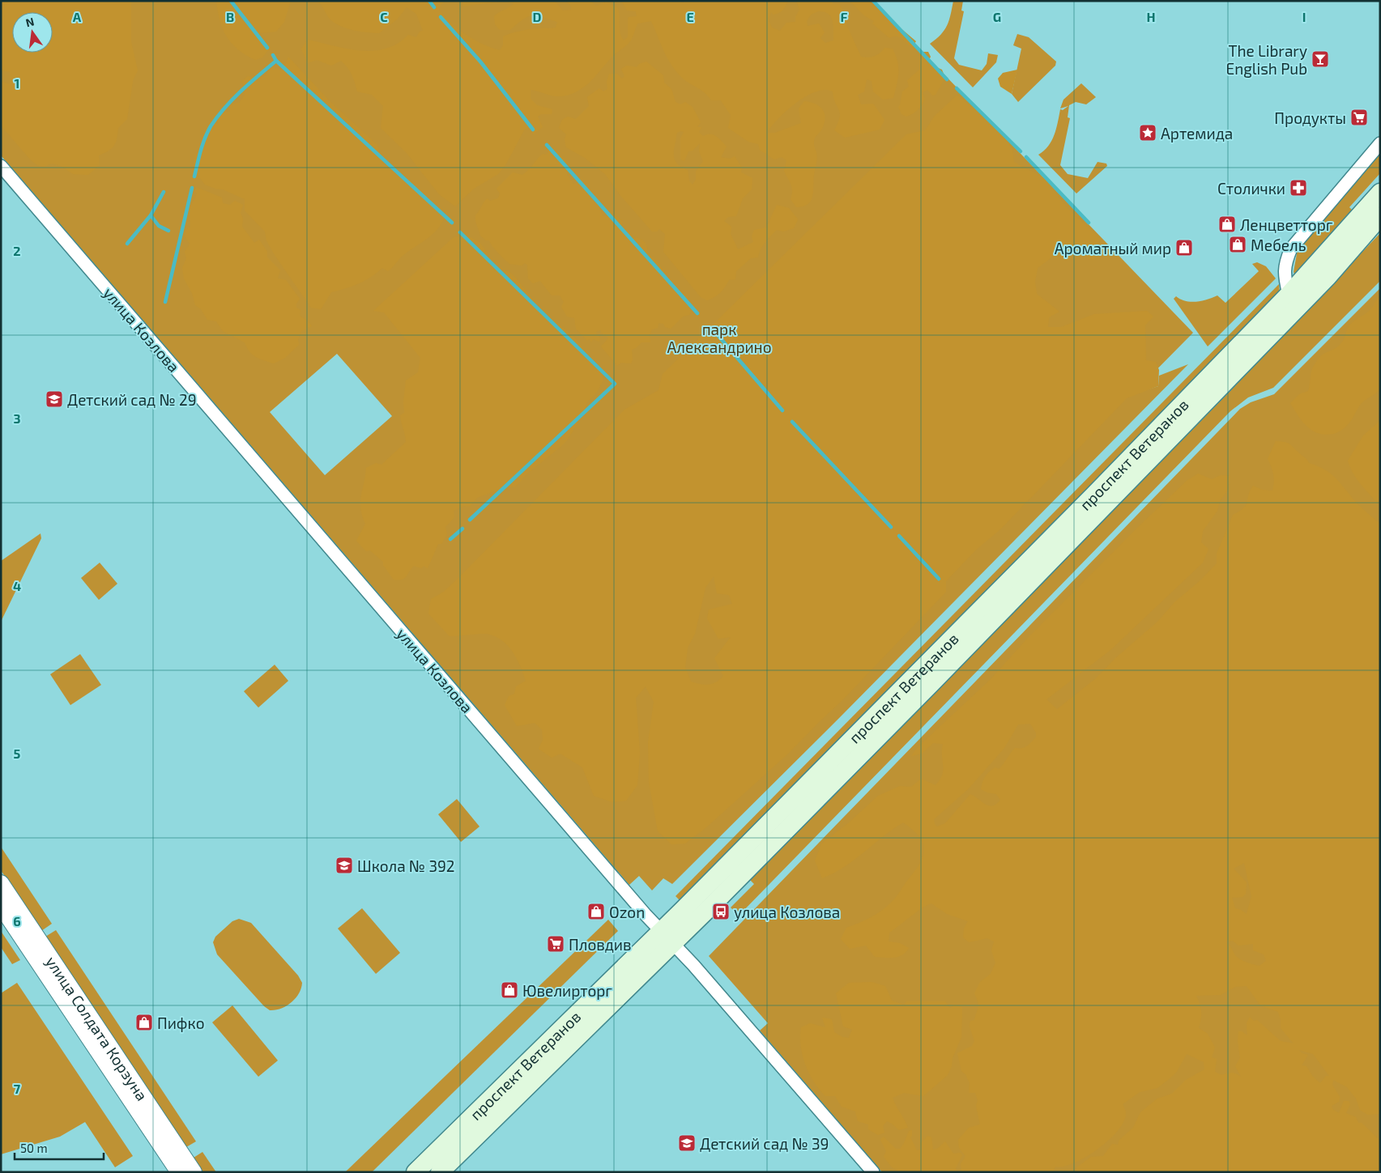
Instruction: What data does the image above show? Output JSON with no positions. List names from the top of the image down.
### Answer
{
  "streets": {
    "main road": ["проспект Ветеранов"],
    "street": ["улица Козлова", "улица Солдата Корзуна"]
  },
  "crossings": [
    ["улица Козлова", "проспект Ветеранов"]
  ],
  "parks": ["парк Александрино"],
  "places": {
    "bar": ["The Library English Pub"],
    "supermarket": ["Продукты", "Пловдив"],
    "place": ["Артемида"],
    "pharmacy": ["Столички"],
    "shop": [
      "Ленцветторг",
      "Мебель",
      "Ароматный мир",
      "Ozon",
      "Ювелирторг",
      "Пифко"
    ],
    "school or university": ["Детский сад № 29", "Школа № 392", "Детский сад № 39"],
    "bus stop": ["улица Козлова"]
  },
  "scale_bar": "50 m",
  "north": "top",
  "grid": {
    "columns": [
      "A",
      "B",
      "C",
      "D",
      "E",
      "F",
      "G",
      "H",
      "I"
    ],
    "rows": [
      "1",
      "2",
      "3",
      "4",
      "5",
      "6",
      "7"
    ]
  }
}
